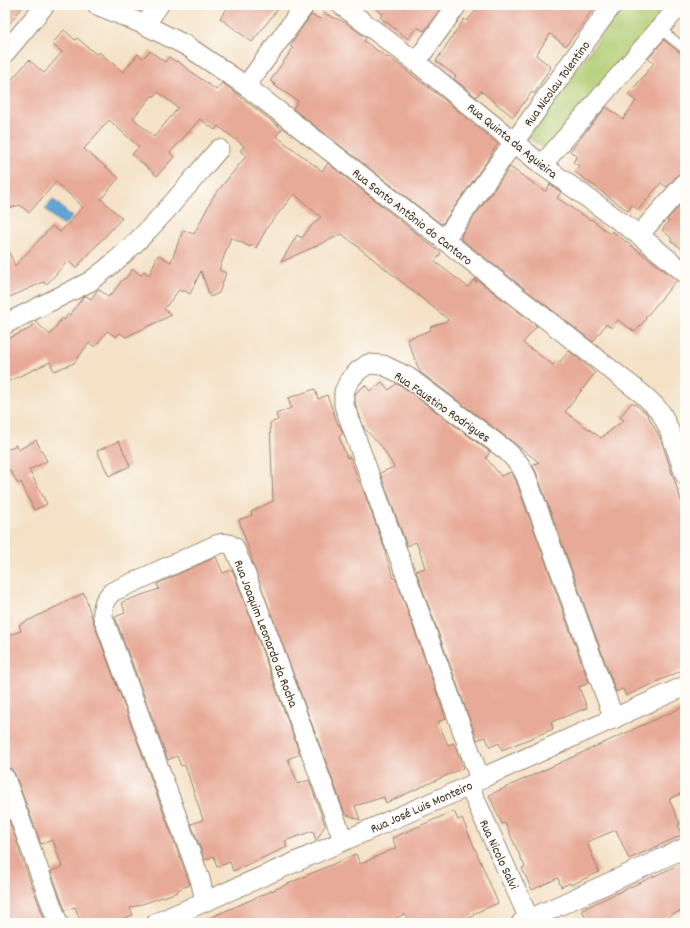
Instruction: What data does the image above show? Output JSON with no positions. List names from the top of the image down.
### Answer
{
  "streets": {
    "street": [
      "Rua Nicolau Tolentino",
      "Rua Quinta da Aguieira",
      "Rua Santo Antônio do Cantaro",
      "Rua Faustino Rodrigues",
      "Rua Joaquim Leonardo da Rocha",
      "Rua José Luis Monteiro",
      "Rua Nicolo Salvi"
    ]
  },
  "crossings": [
    ["Rua Nicolau Tolentino", "Rua Quinta da Aguieira"],
    ["Rua Nicolau Tolentino", "Rua Santo Antônio do Cantaro"],
    ["Rua Faustino Rodrigues", "Rua José Luis Monteiro"],
    ["Rua Faustino Rodrigues", "Rua Nicolo Salvi"],
    ["Rua Joaquim Leonardo da Rocha", "Rua José Luis Monteiro"],
    ["Rua José Luis Monteiro", "Rua Nicolo Salvi"]
  ]
}
